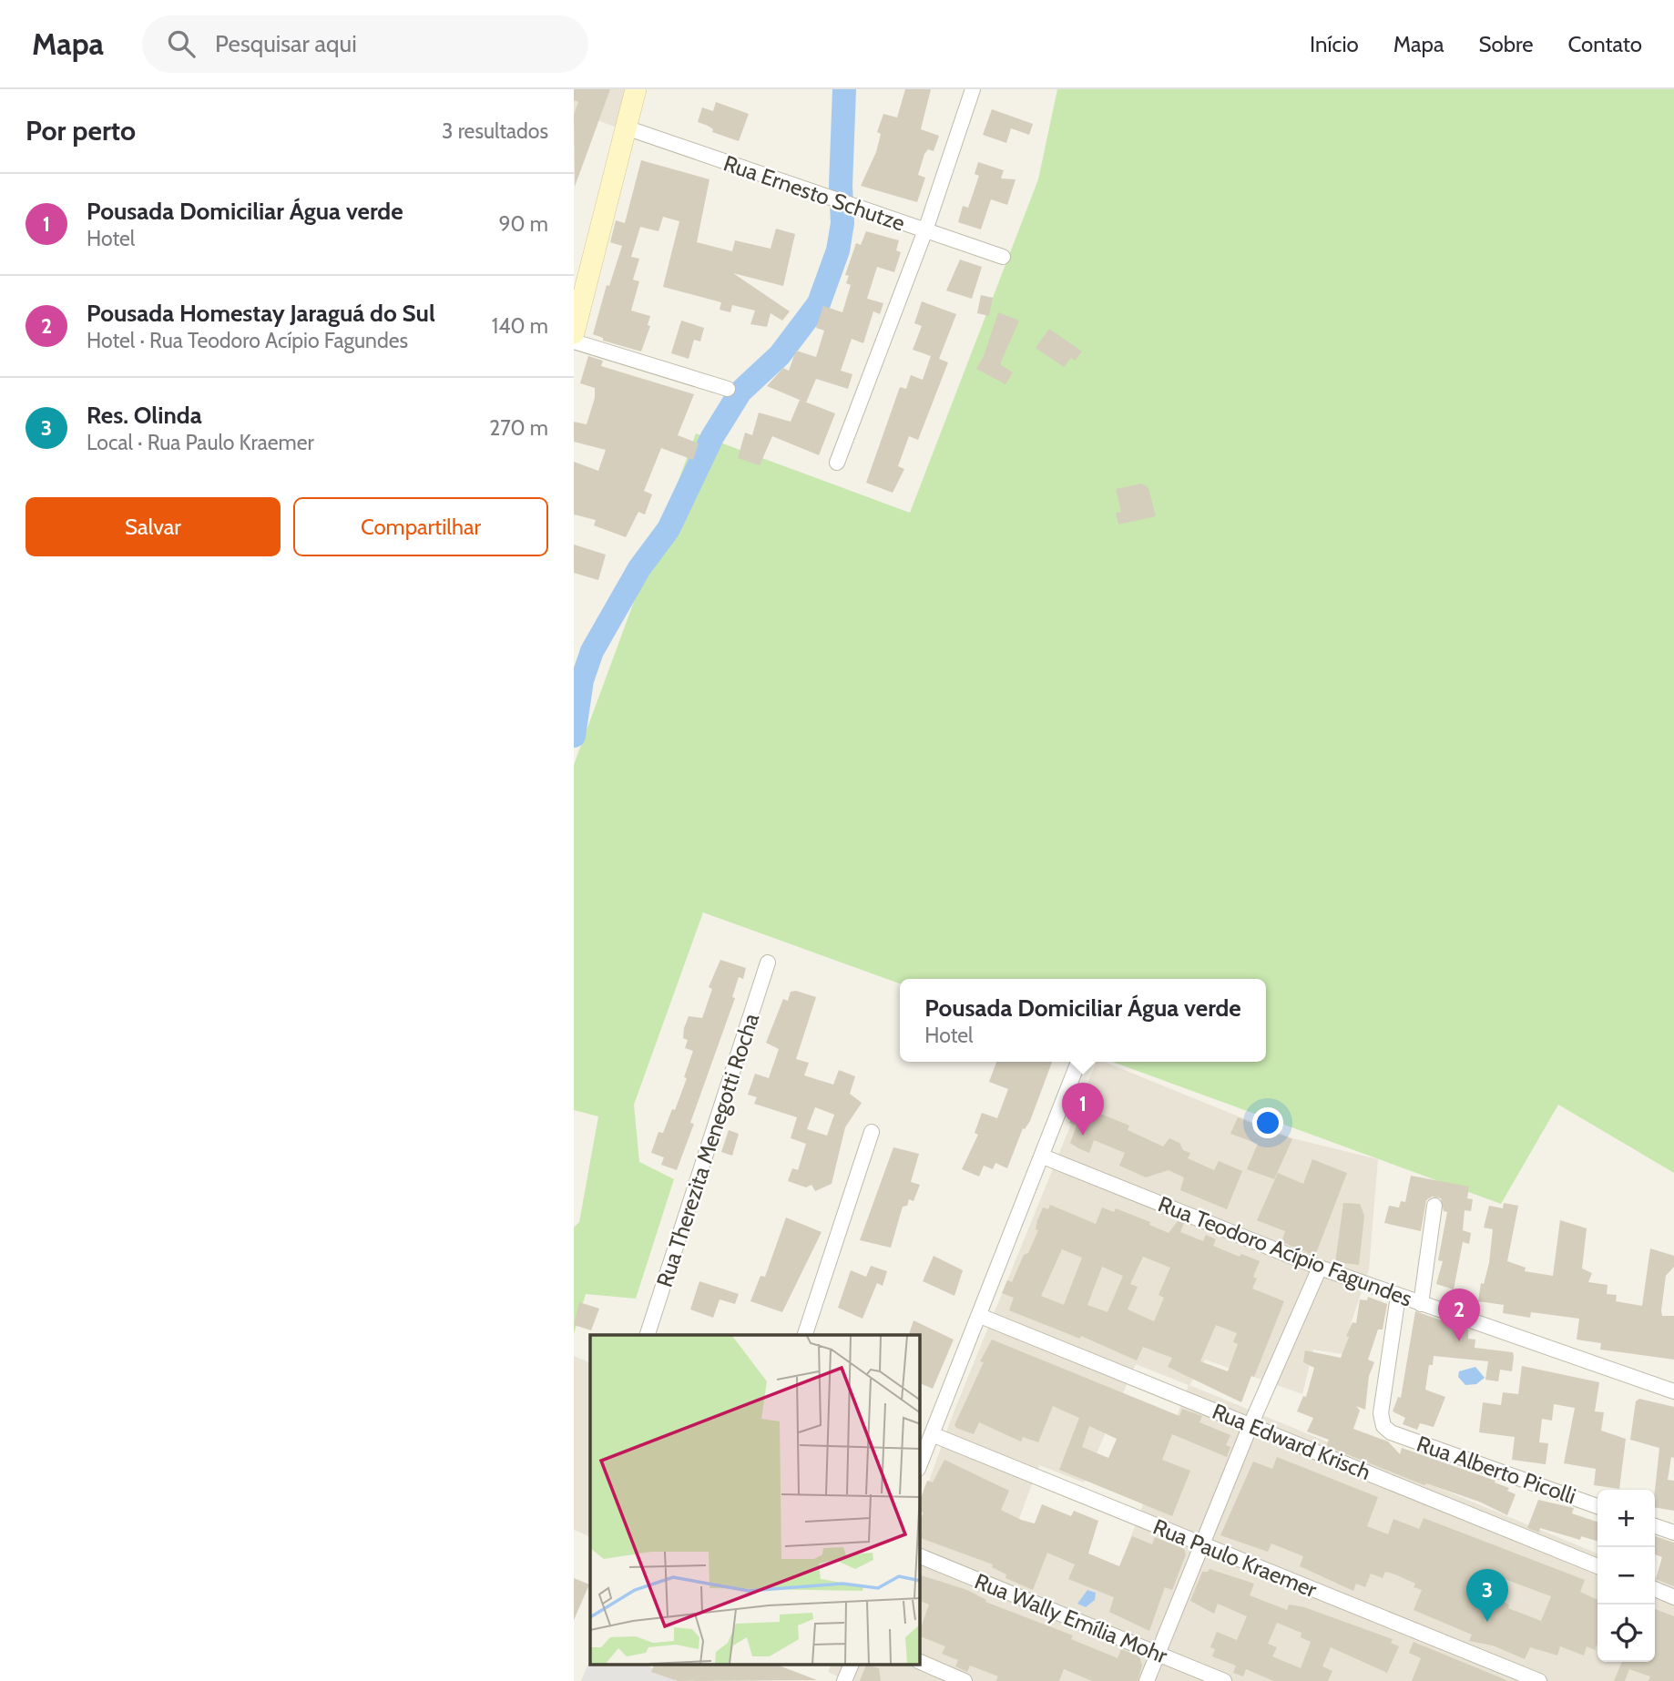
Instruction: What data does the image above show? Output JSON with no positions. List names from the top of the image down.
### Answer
{
  "streets": {
    "street": [
      "Rua Ernesto Schutze",
      "Rua Therezita Menegotti Rocha",
      "Rua Teodoro Acípio Fagundes",
      "Rua Edward Krisch",
      "Rua Alberto Picolli",
      "Rua Paulo Kraemer",
      "Rua Wally Emília Mohr"
    ]
  },
  "crossings": [
    ["Rua Teodoro Acípio Fagundes", "Rua Alberto Picolli"]
  ],
  "page": {
    "header": "Mapa",
    "search": "Pesquisar aqui",
    "nav": [
      "Início",
      "Mapa",
      "Sobre",
      "Contato"
    ],
    "heading": ["Por perto", "3 resultados"],
    "list": [
      {
        "mark": "1",
        "name": "Pousada Domiciliar Água verde",
        "note": "Hotel",
        "value": "90 m"
      },
      {
        "mark": "2",
        "name": "Pousada Homestay Jaraguá do Sul",
        "note": "Hotel · Rua Teodoro Acípio Fagundes",
        "value": "140 m"
      },
      {
        "mark": "3",
        "name": "Res. Olinda",
        "note": "Local · Rua Paulo Kraemer",
        "value": "270 m"
      }
    ],
    "buttons": ["Salvar", "Compartilhar"],
    "popup": ["Pousada Domiciliar Água verde", "Hotel"],
    "pins": ["1", "2", "3"],
    "map_buttons": ["+", "−"]
  }
}
